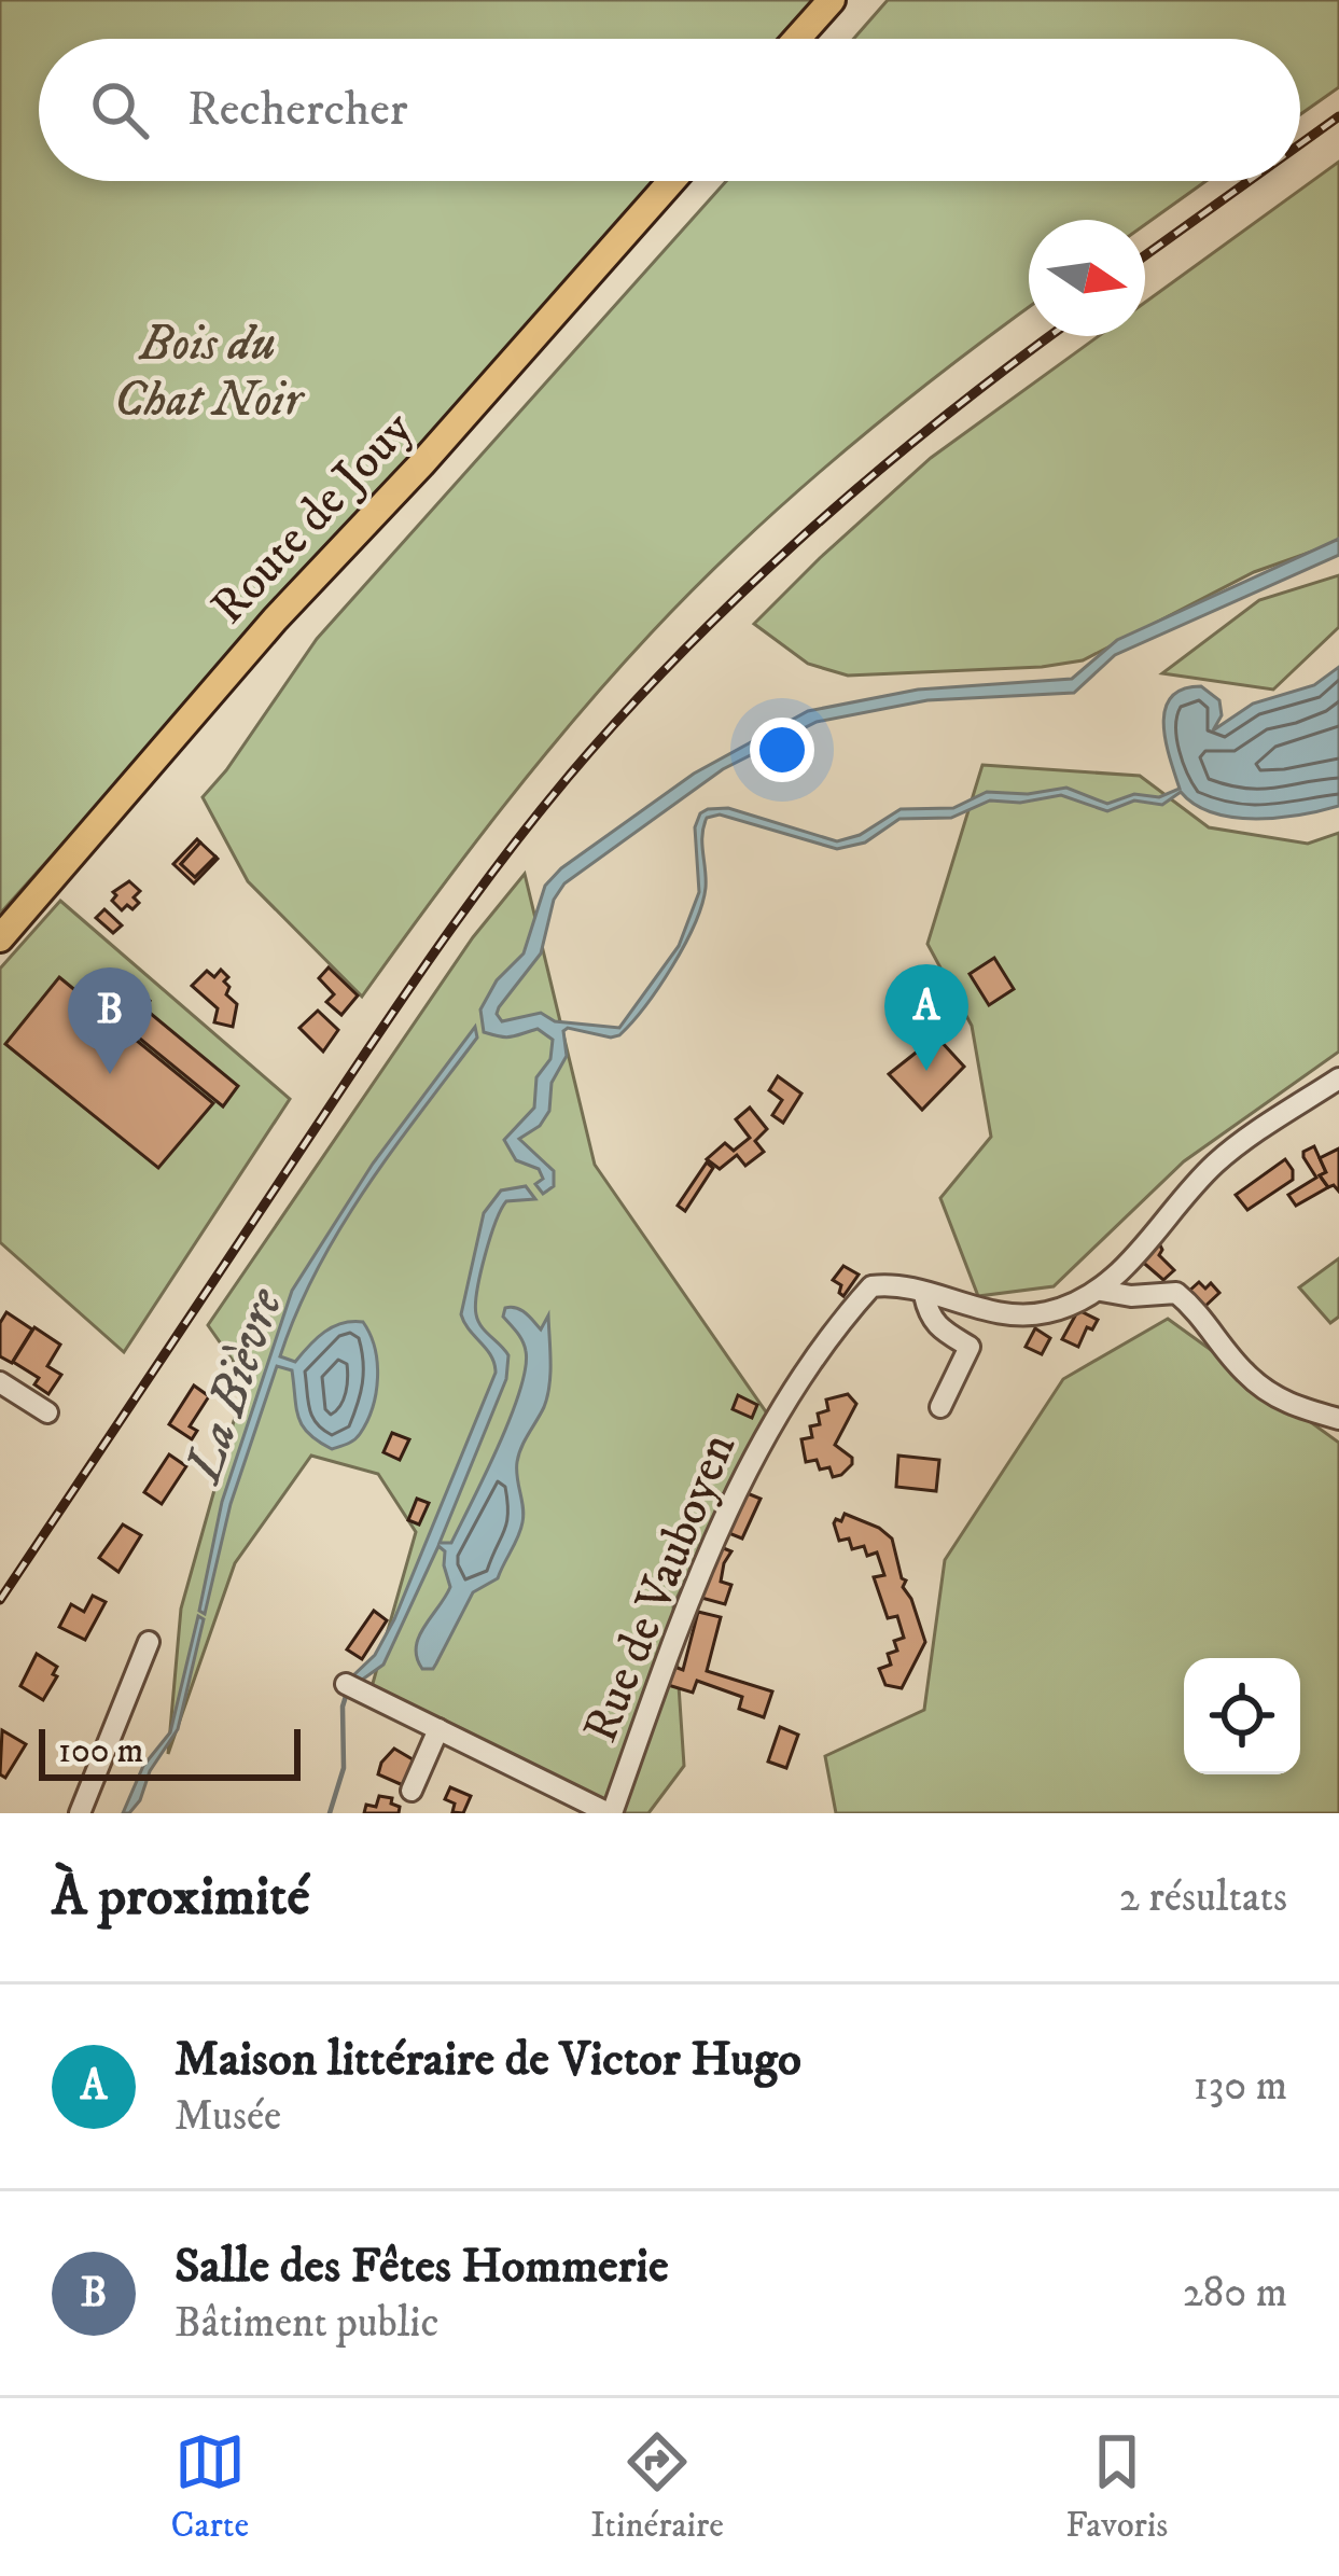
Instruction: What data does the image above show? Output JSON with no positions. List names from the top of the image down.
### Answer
{
  "streets": {
    "main road": ["Route de Jouy"],
    "street": ["Rue de Vauboyen"]
  },
  "water": ["La Bièvre"],
  "parks": ["Bois du Chat Noir"],
  "scale_bar": "100 m",
  "north": "right",
  "page": {
    "search": "Rechercher",
    "pins": ["A", "B"],
    "scale": "100 m",
    "heading": ["À proximité", "2 résultats"],
    "list": [
      {
        "mark": "A",
        "name": "Maison littéraire de Victor Hugo",
        "note": "Musée",
        "value": "130 m"
      },
      {
        "mark": "B",
        "name": "Salle des Fêtes Hommerie",
        "note": "Bâtiment public",
        "value": "280 m"
      }
    ],
    "nav": ["Carte", "Itinéraire", "Favoris"]
  }
}
